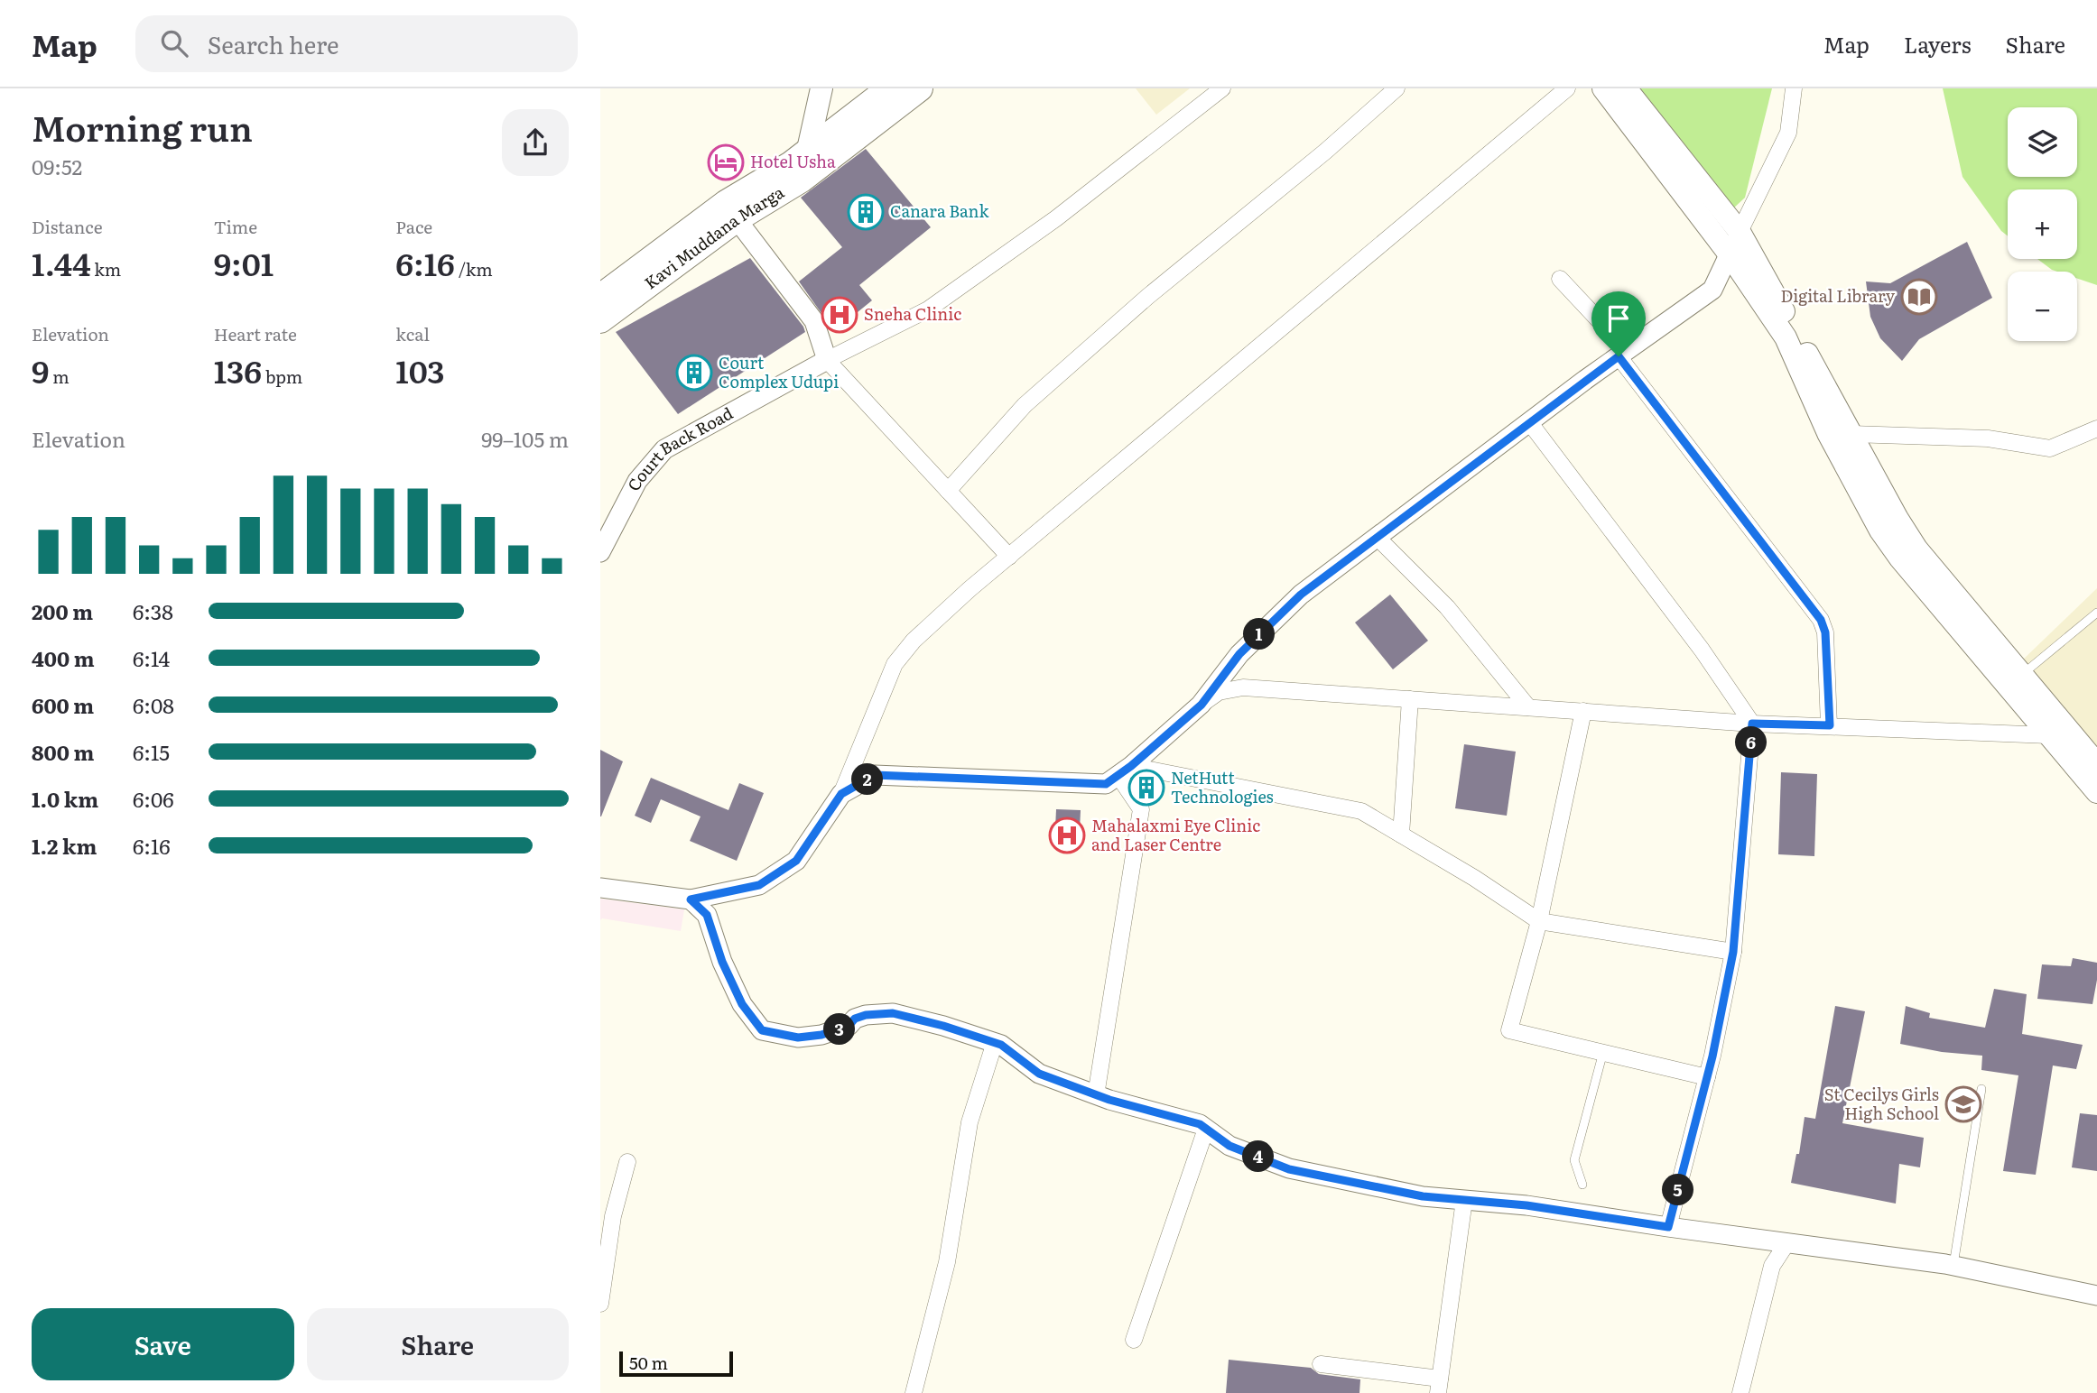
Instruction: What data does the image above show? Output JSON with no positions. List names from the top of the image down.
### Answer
{
  "streets": {
    "main road": ["Kavi Muddana Marga"],
    "street": ["Court Back Road"]
  },
  "places": {
    "hotel": ["Hotel Usha"],
    "building": ["Canara Bank", "Court Complex Udupi", "NetHutt Technologies"],
    "library": ["Digital Library"],
    "hospital": ["Sneha Clinic", "Mahalaxmi Eye Clinic and Laser Centre"],
    "school or university": ["St Cecilys Girls High School"]
  },
  "scale_bar": "50 m",
  "page": {
    "header": "Map",
    "search": "Search here",
    "nav": ["Map", "Layers", "Share"],
    "heading": ["Morning run", "09:52"],
    "map_buttons": ["+", "−"],
    "stats": [
      ["Distance", "1.44 km"],
      ["Time", "9:01"],
      ["Pace", "6:16 /km"],
      ["Elevation", "9 m"],
      ["Heart rate", "136 bpm"],
      ["kcal", "103"]
    ],
    "chart": ["Elevation", "99–105 m"],
    "list": [
      {
        "name": "200 m",
        "note": "6:38"
      },
      {
        "name": "400 m",
        "note": "6:14"
      },
      {
        "name": "600 m",
        "note": "6:08"
      },
      {
        "name": "800 m",
        "note": "6:15"
      },
      {
        "name": "1.0 km",
        "note": "6:06"
      },
      {
        "name": "1.2 km",
        "note": "6:16"
      }
    ],
    "pins": [
      "1",
      "6",
      "2",
      "3",
      "4",
      "5"
    ],
    "buttons": ["Save", "Share"],
    "scale": "50 m"
  }
}
